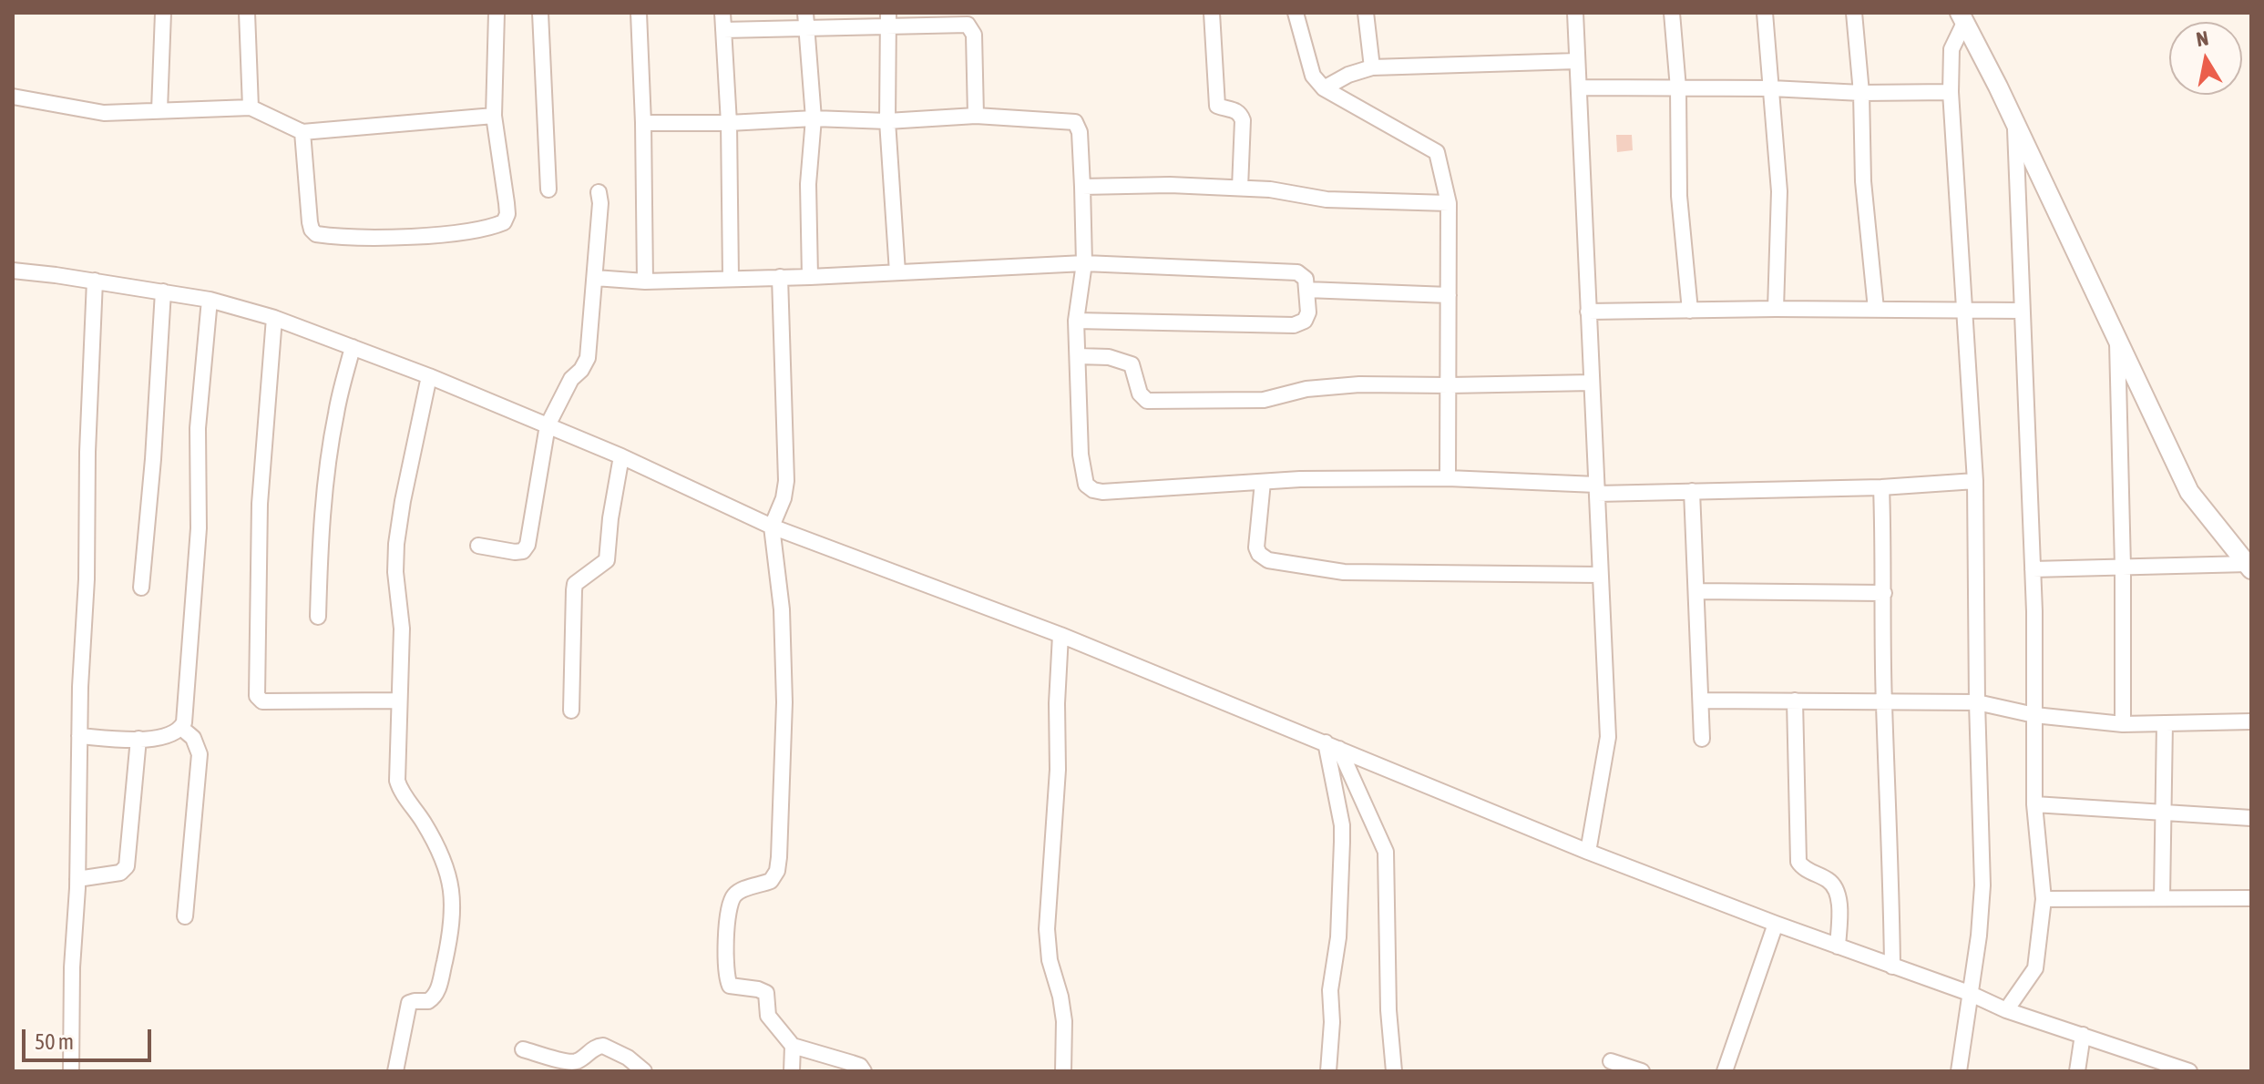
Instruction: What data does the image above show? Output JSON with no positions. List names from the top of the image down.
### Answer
{
  "scale_bar": "50 m",
  "north": "top"
}
